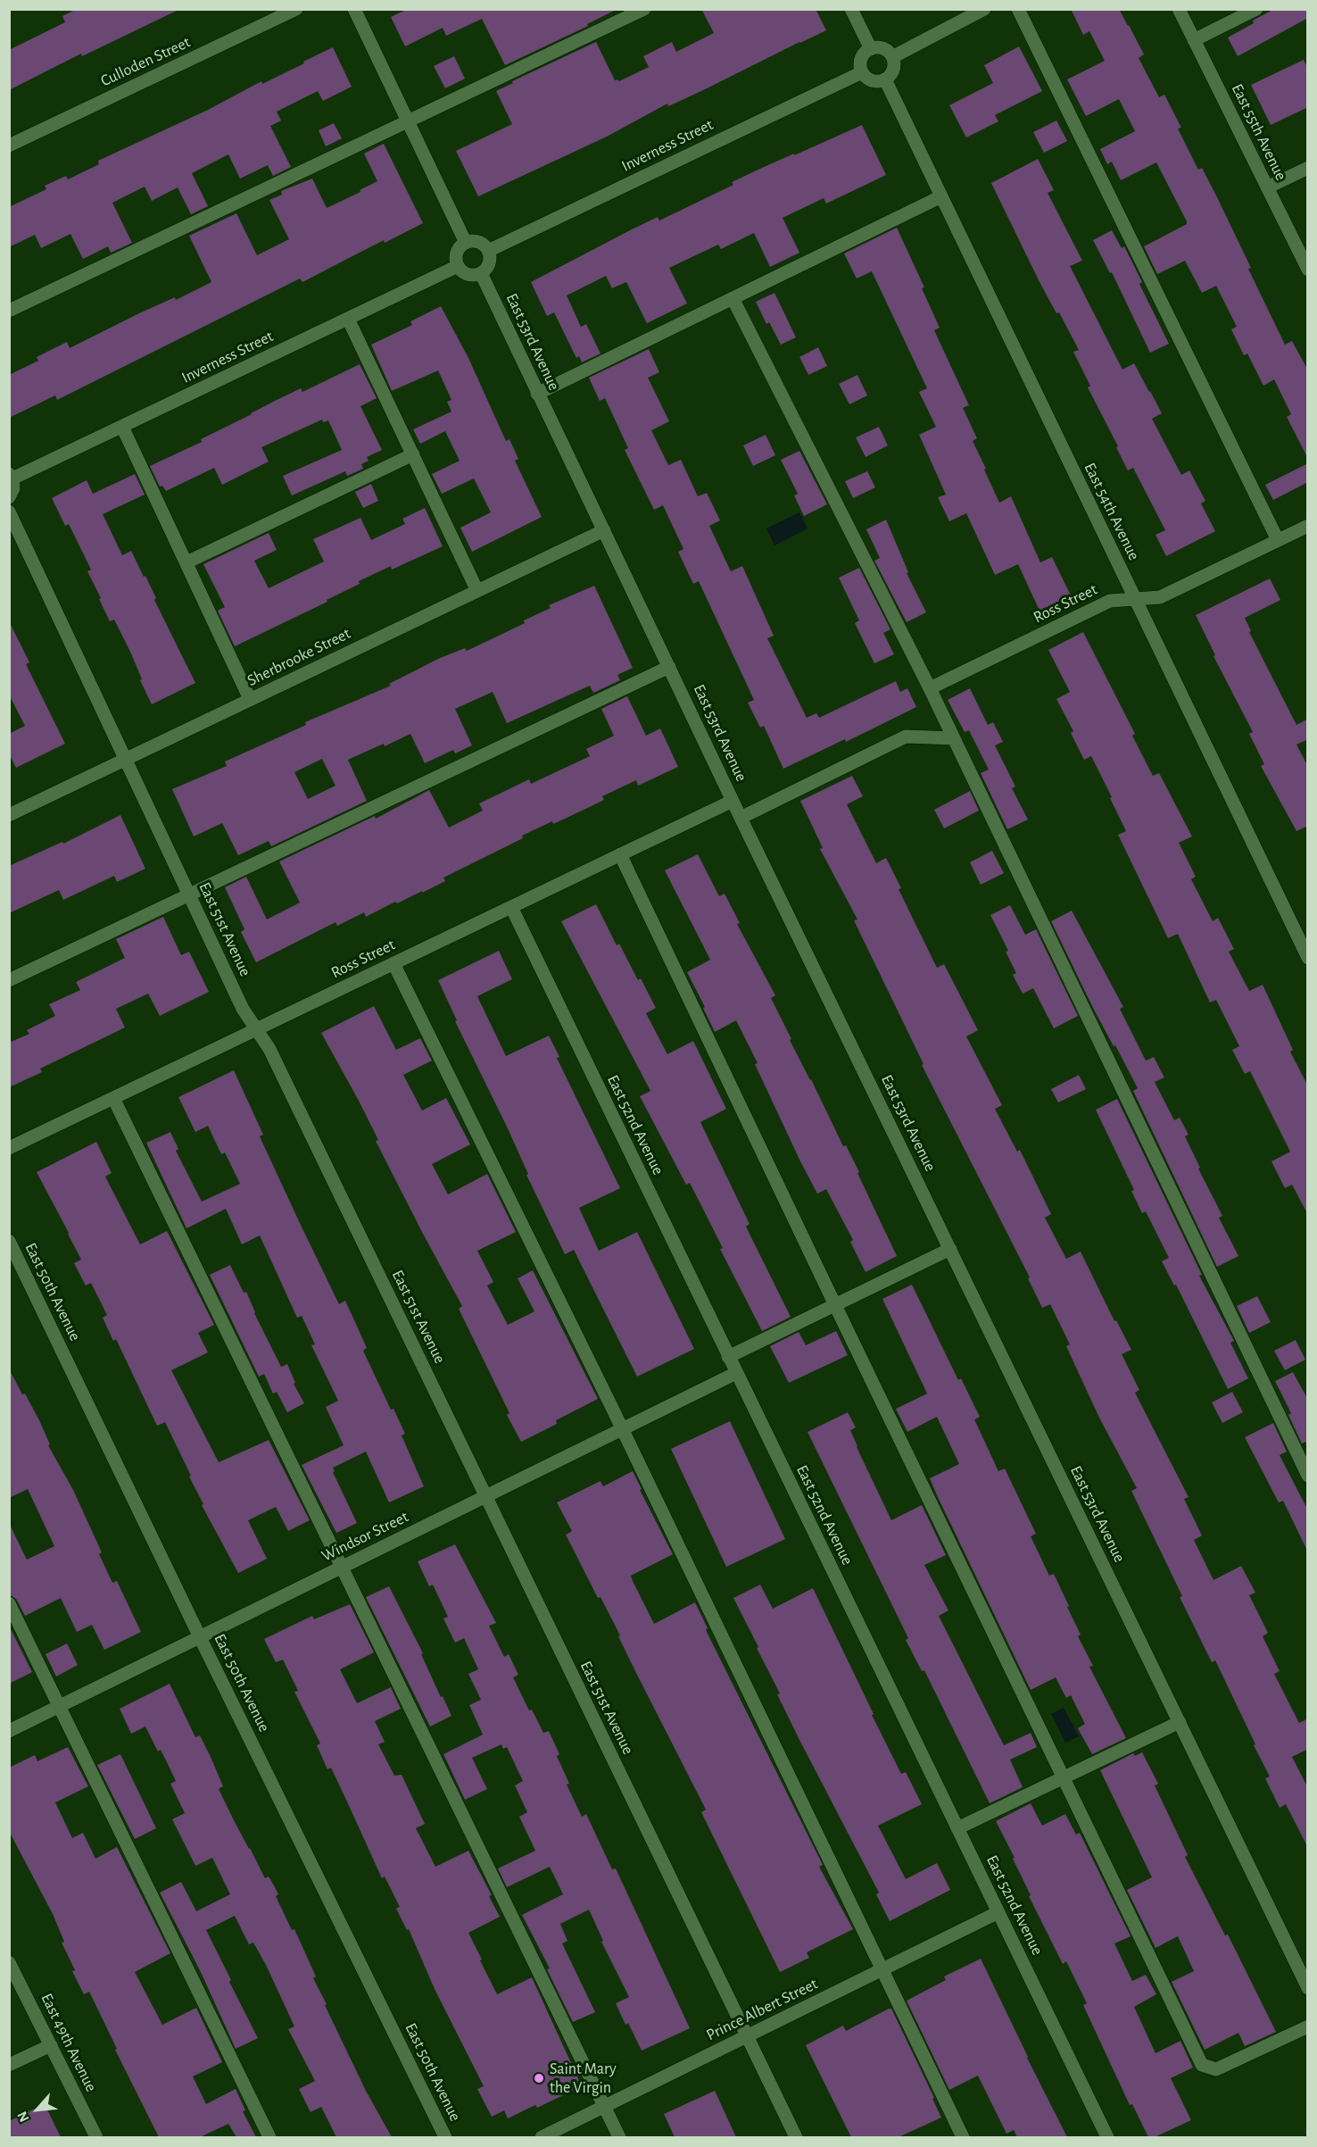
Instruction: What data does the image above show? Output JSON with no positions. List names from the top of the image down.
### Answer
{
  "streets": {
    "street": [
      "Culloden Street",
      "East 55th Avenue",
      "Inverness Street",
      "East 53rd Avenue",
      "East 54th Avenue",
      "Ross Street",
      "Sherbrooke Street",
      "East 51st Avenue",
      "East 52nd Avenue",
      "East 50th Avenue",
      "Windsor Street",
      "Prince Albert Street",
      "East 49th Avenue"
    ]
  },
  "crossings": [
    ["Inverness Street", "East 53rd Avenue"],
    ["Inverness Street", "East 54th Avenue"],
    ["East 53rd Avenue", "Ross Street"],
    ["East 53rd Avenue", "Sherbrooke Street"],
    ["East 54th Avenue", "Ross Street"],
    ["Ross Street", "East 51st Avenue"],
    ["Ross Street", "East 52nd Avenue"],
    ["Sherbrooke Street", "East 51st Avenue"],
    ["East 51st Avenue", "Windsor Street"],
    ["East 51st Avenue", "Prince Albert Street"],
    ["East 52nd Avenue", "Windsor Street"],
    ["East 52nd Avenue", "Prince Albert Street"],
    ["East 50th Avenue", "Windsor Street"]
  ],
  "places": ["Saint Mary the Virgin"],
  "north": "bottom left"
}
